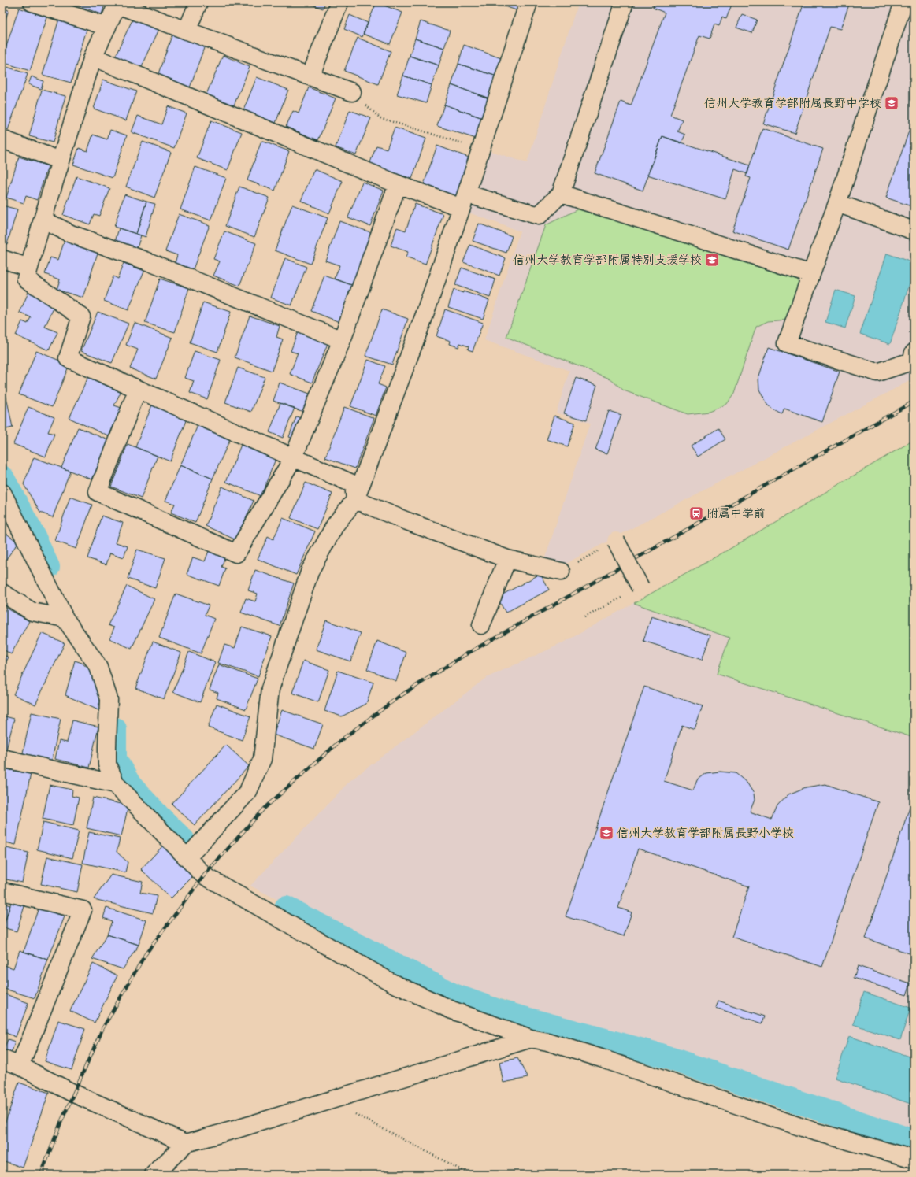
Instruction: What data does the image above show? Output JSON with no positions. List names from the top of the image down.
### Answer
{
  "places": {
    "school or university": ["信州大学教育学部附属長野中学校", "信州大学教育学部附属特別支援学校", "信州大学教育学部附属長野小学校"],
    "station": ["附属中学前"]
  }
}
